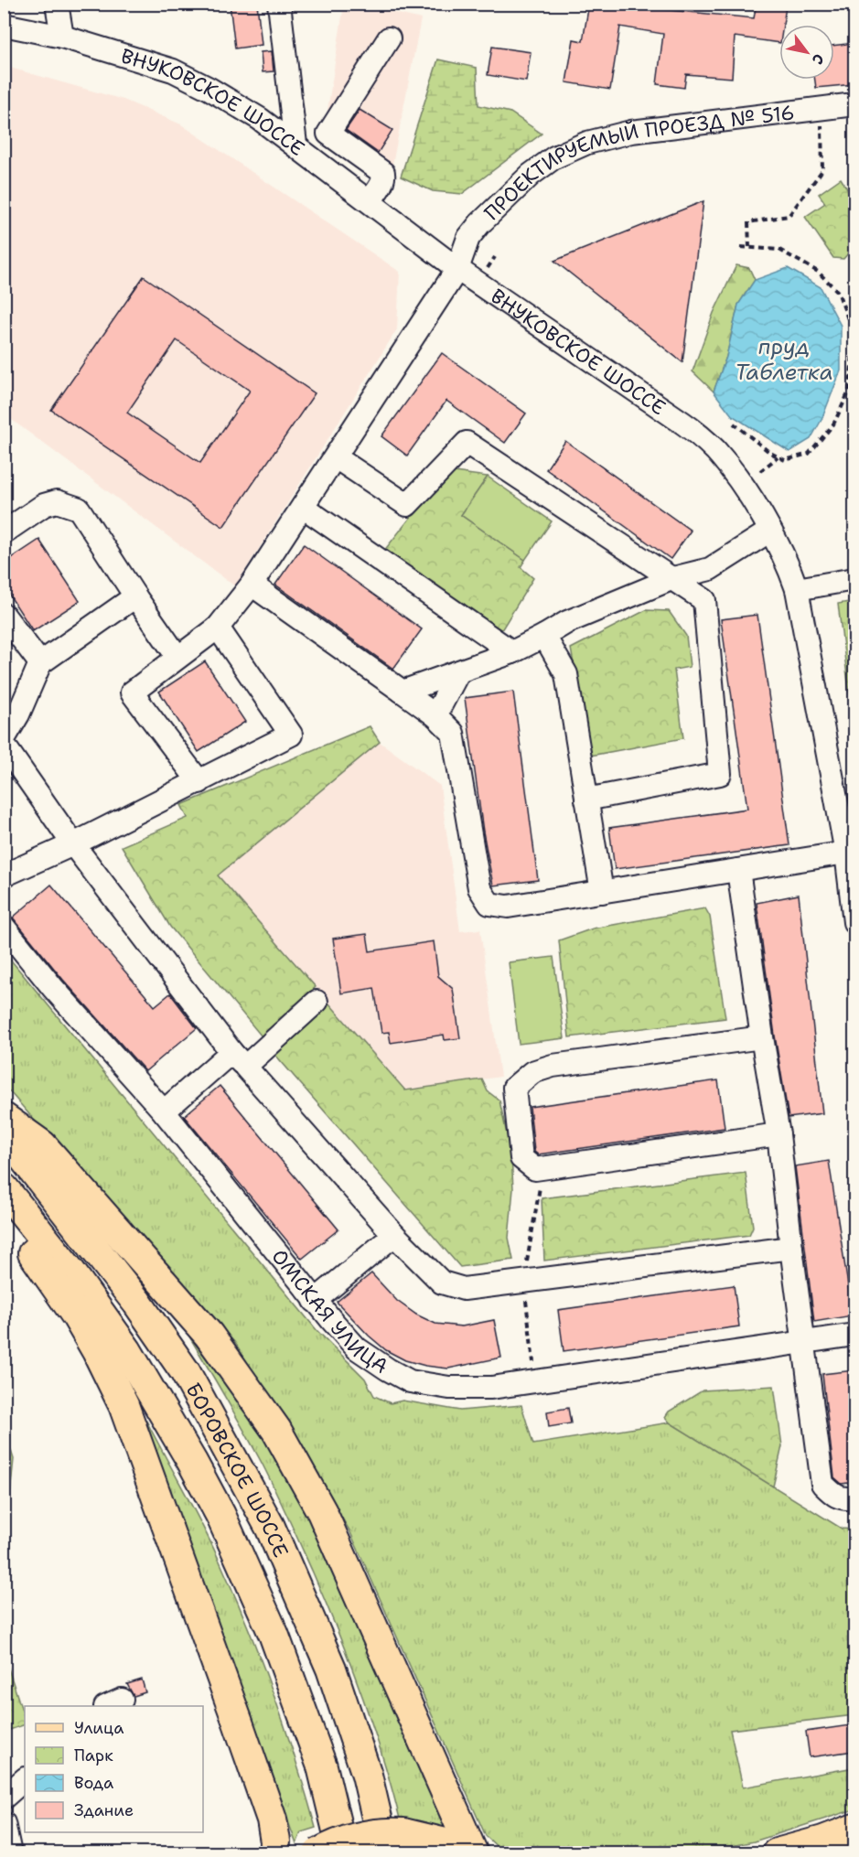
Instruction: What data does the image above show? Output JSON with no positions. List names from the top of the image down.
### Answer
{
  "streets": {
    "main road": ["БОРОВСКОЕ ШОССЕ"],
    "street": ["ВНУКОВСКОЕ ШОССЕ", "ПРОЕКТИРУЕМЫЙ ПРОЕЗД № 516", "ОМСКАЯ УЛИЦА"]
  },
  "crossings": [
    ["ВНУКОВСКОЕ ШОССЕ", "ПРОЕКТИРУЕМЫЙ ПРОЕЗД № 516"]
  ],
  "water": ["пруд Таблетка"],
  "legend": [
    "Улица",
    "Парк",
    "Вода",
    "Здание"
  ],
  "north": "bottom right"
}
